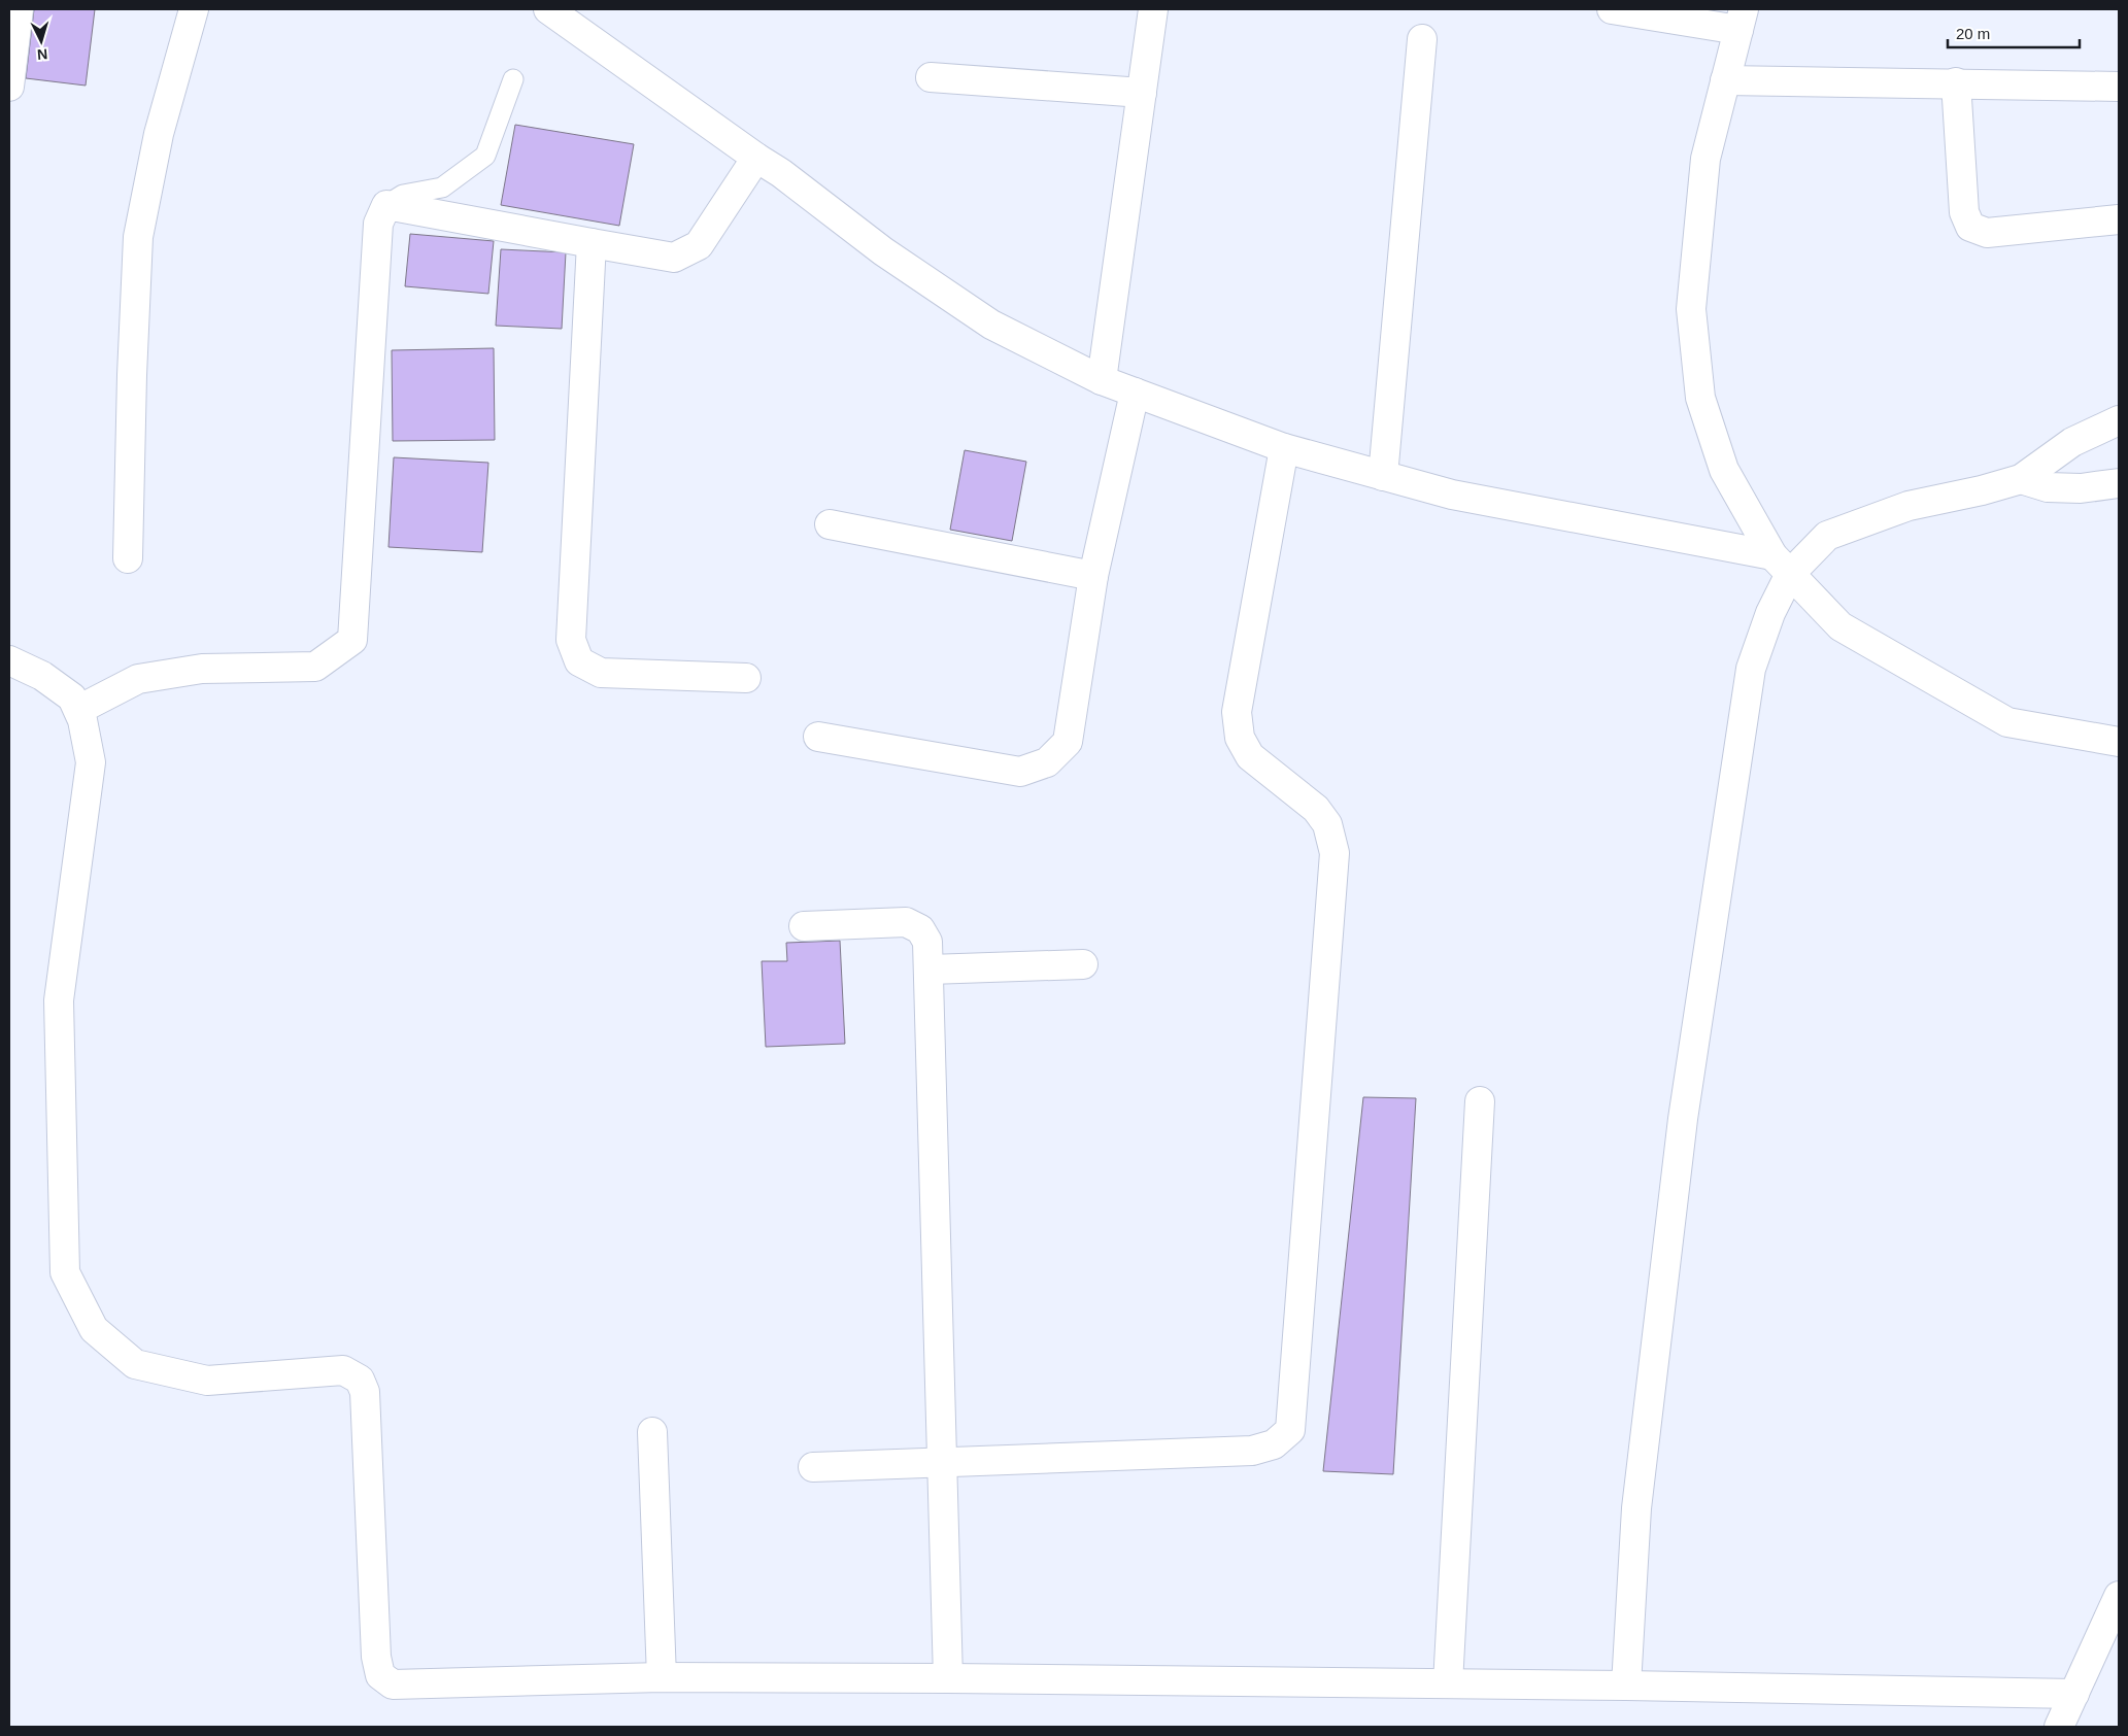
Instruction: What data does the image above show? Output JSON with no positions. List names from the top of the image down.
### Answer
{
  "scale_bar": "20 m",
  "north": "bottom"
}
